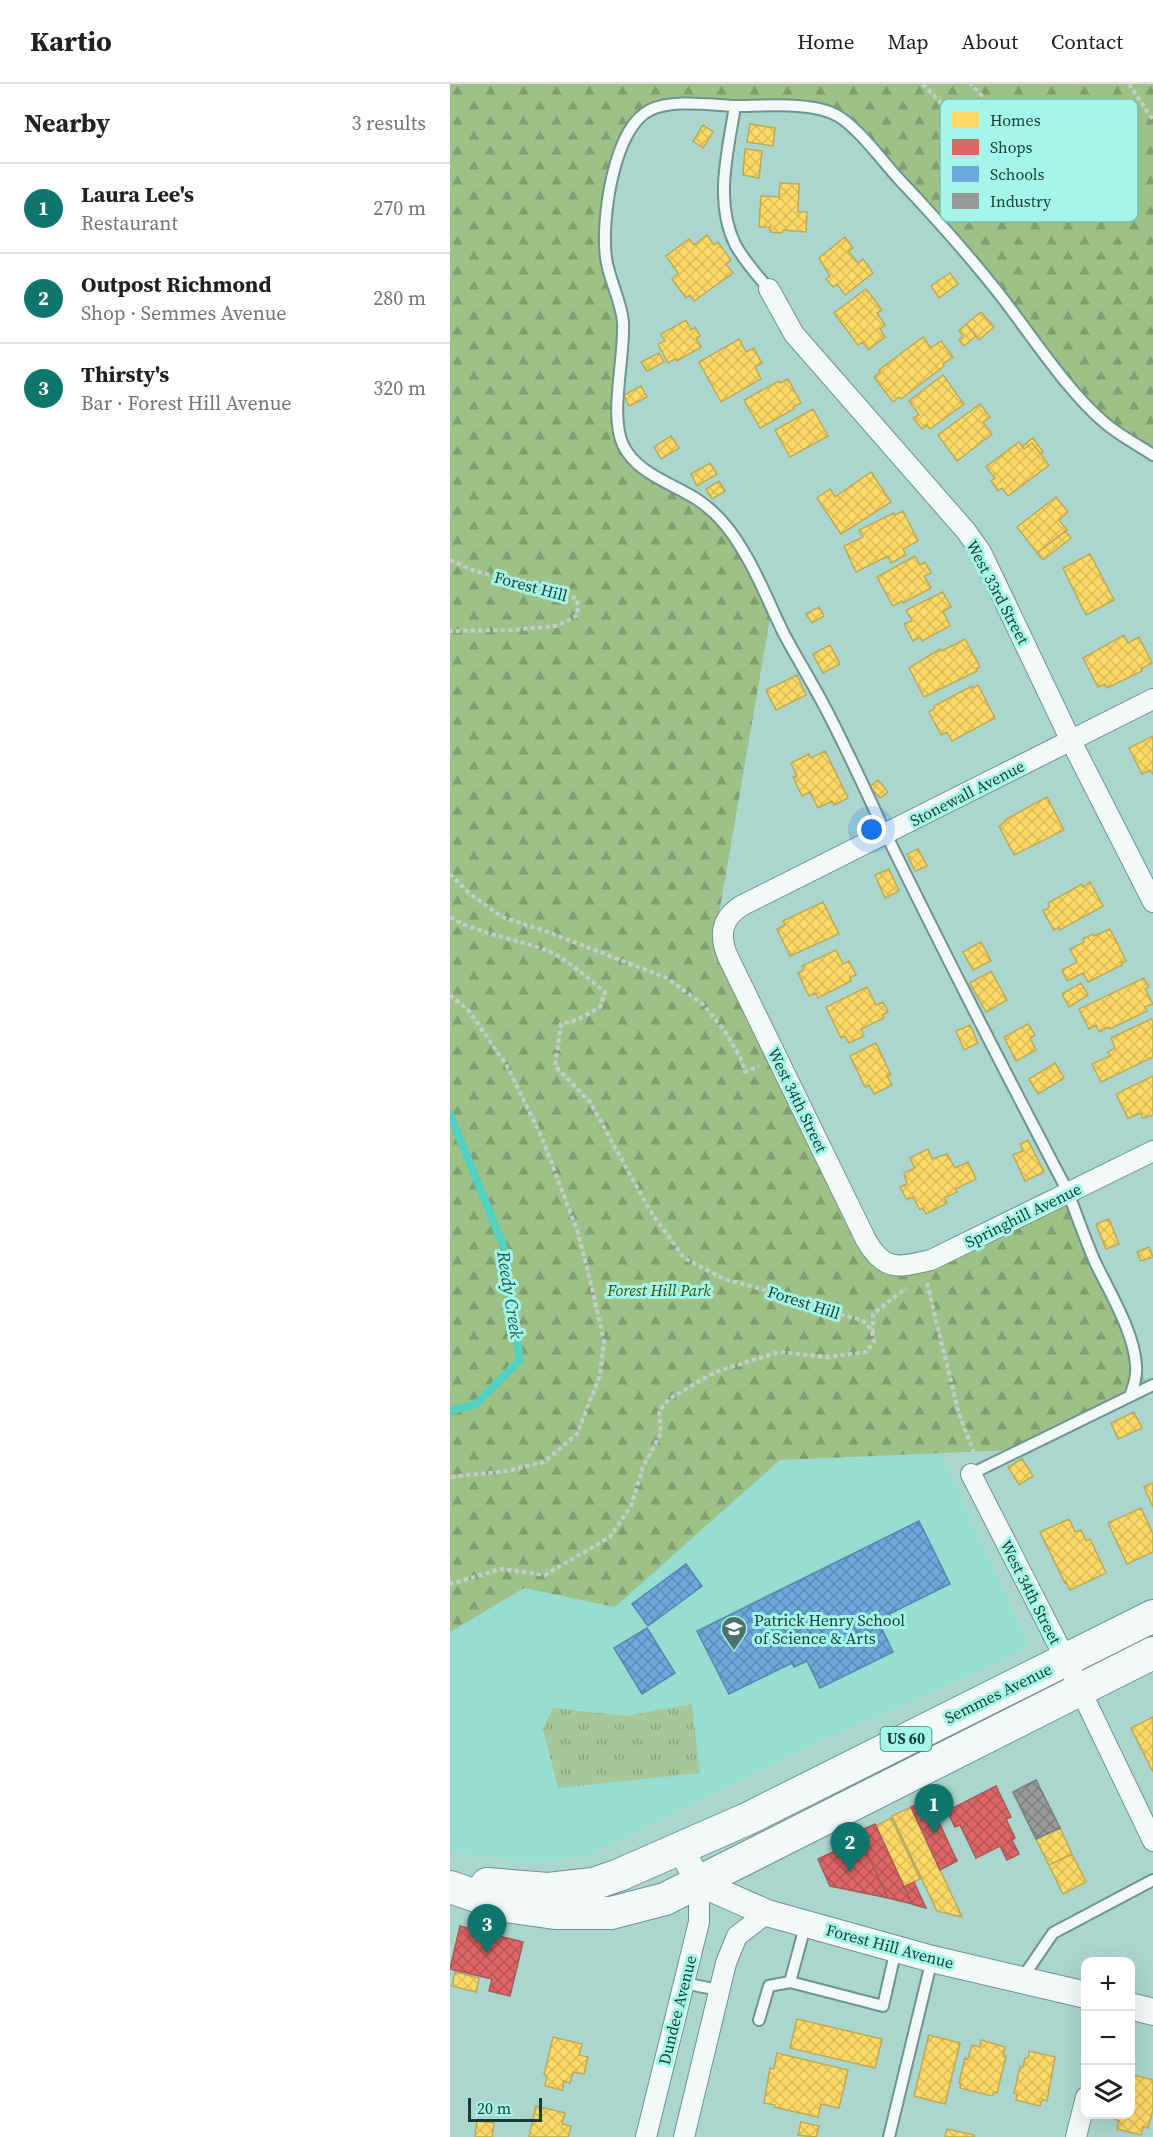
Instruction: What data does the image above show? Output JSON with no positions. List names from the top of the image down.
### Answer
{
  "streets": {
    "main road": ["Semmes Avenue", "US 60"],
    "street": [
      "West 33rd Street",
      "Stonewall Avenue",
      "West 34th Street",
      "Springhill Avenue",
      "Forest Hill Avenue",
      "Dundee Avenue"
    ],
    "path": ["Forest Hill"]
  },
  "crossings": [
    ["West 33rd Street", "Stonewall Avenue"],
    ["Stonewall Avenue", "West 34th Street"],
    ["West 34th Street", "Springhill Avenue"],
    ["West 34th Street", "Semmes Avenue"],
    ["Semmes Avenue", "US 60"],
    ["Semmes Avenue", "Forest Hill Avenue"],
    ["Semmes Avenue", "Dundee Avenue"],
    ["US 60", "Forest Hill Avenue"],
    ["US 60", "Dundee Avenue"],
    ["Forest Hill Avenue", "Dundee Avenue"]
  ],
  "water": ["Reedy Creek"],
  "parks": ["Forest Hill Park"],
  "places": {
    "school or university": ["Patrick Henry School of Science & Arts"]
  },
  "legend": [
    "Homes",
    "Shops",
    "Schools",
    "Industry"
  ],
  "scale_bar": "20 m",
  "page": {
    "header": "Kartio",
    "nav": [
      "Home",
      "Map",
      "About",
      "Contact"
    ],
    "heading": ["Nearby", "3 results"],
    "list": [
      {
        "mark": "1",
        "name": "Laura Lee's",
        "note": "Restaurant",
        "value": "270 m"
      },
      {
        "mark": "2",
        "name": "Outpost Richmond",
        "note": "Shop · Semmes Avenue",
        "value": "280 m"
      },
      {
        "mark": "3",
        "name": "Thirsty's",
        "note": "Bar · Forest Hill Avenue",
        "value": "320 m"
      }
    ],
    "pins": ["1", "2", "3"],
    "map_buttons": ["+", "−"],
    "scale": "20 m"
  }
}
